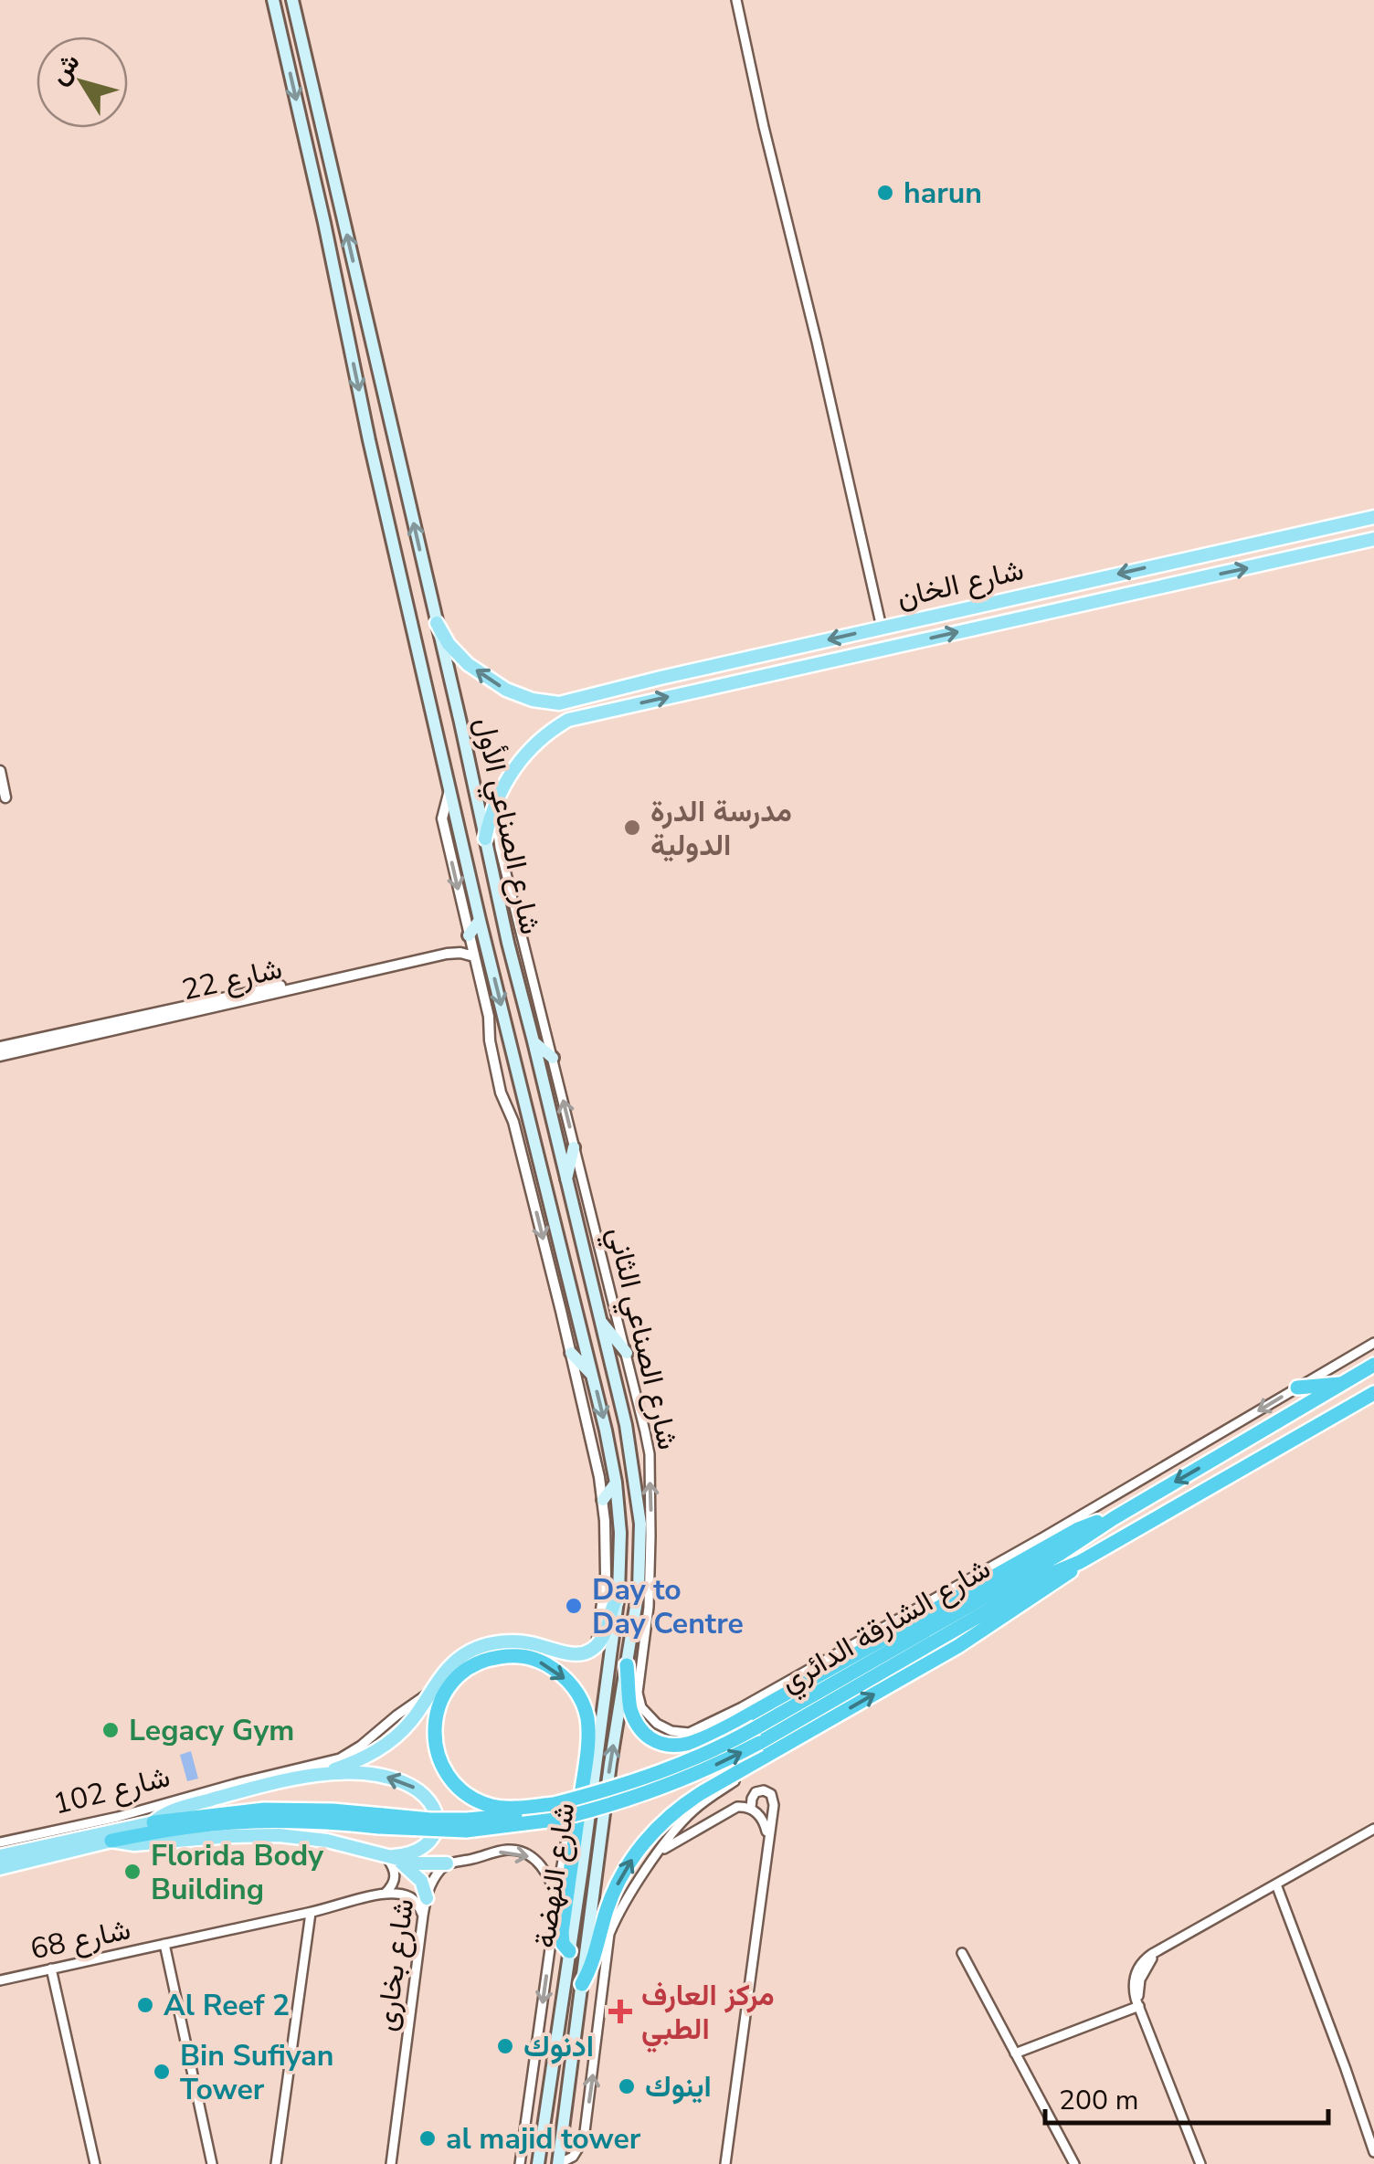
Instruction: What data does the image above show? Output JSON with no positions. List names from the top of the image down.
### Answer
{
  "streets": {
    "highway": ["شارع الشارقة الدائري", "شارع 102"],
    "main road": ["شارع الخان", "شارع الصناعي الأول", "شارع النهضة"],
    "street": [
      "شارع 22",
      "شارع الصناعي الثاني",
      "شارع 68",
      "شارع بخارى"
    ]
  },
  "crossings": [
    ["شارع الخان", "شارع الصناعي الأول"],
    ["شارع الخان", "شارع الصناعي الثاني"],
    ["شارع الصناعي الأول", "شارع النهضة"],
    ["شارع الشارقة الدائري", "شارع 102"]
  ],
  "places": {
    "other": [
      "harun",
      "مدرسة الدرة الدولية",
      "Day to Day Centre",
      "Legacy Gym",
      "Florida Body Building",
      "Al Reef 2",
      "ادنوك",
      "Bin Sufiyan Tower",
      "اينوك",
      "al majid tower"
    ],
    "health": ["مركز العارف الطبي"]
  },
  "scale_bar": "200 m",
  "north": "top left"
}
